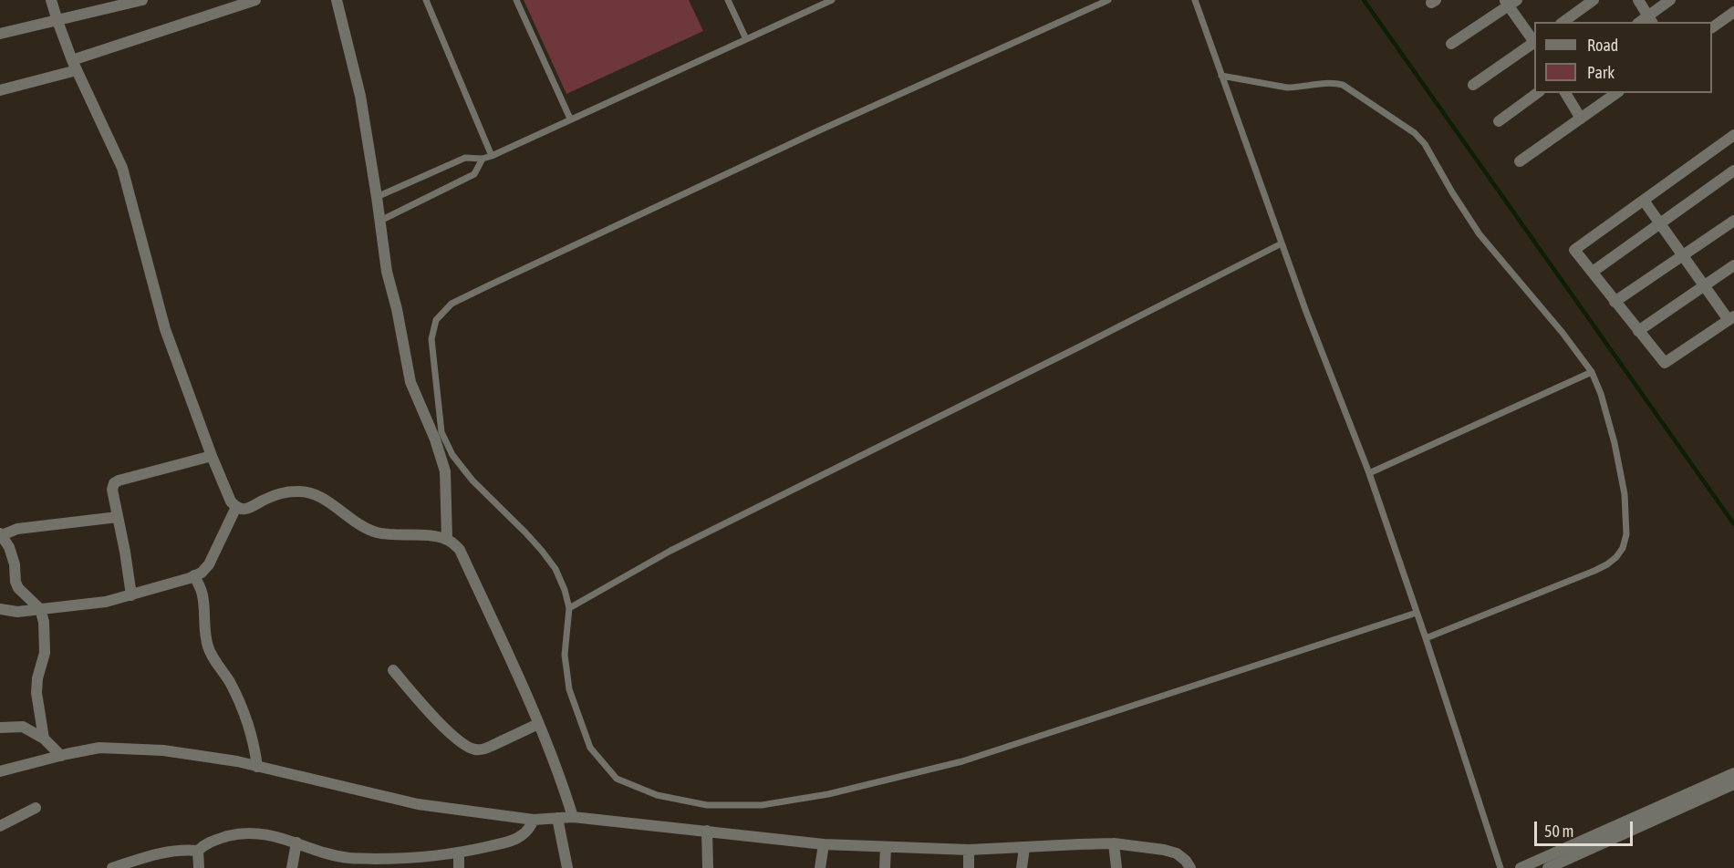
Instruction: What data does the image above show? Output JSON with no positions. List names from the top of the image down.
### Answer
{
  "legend": ["Road", "Park"],
  "scale_bar": "50 m"
}
